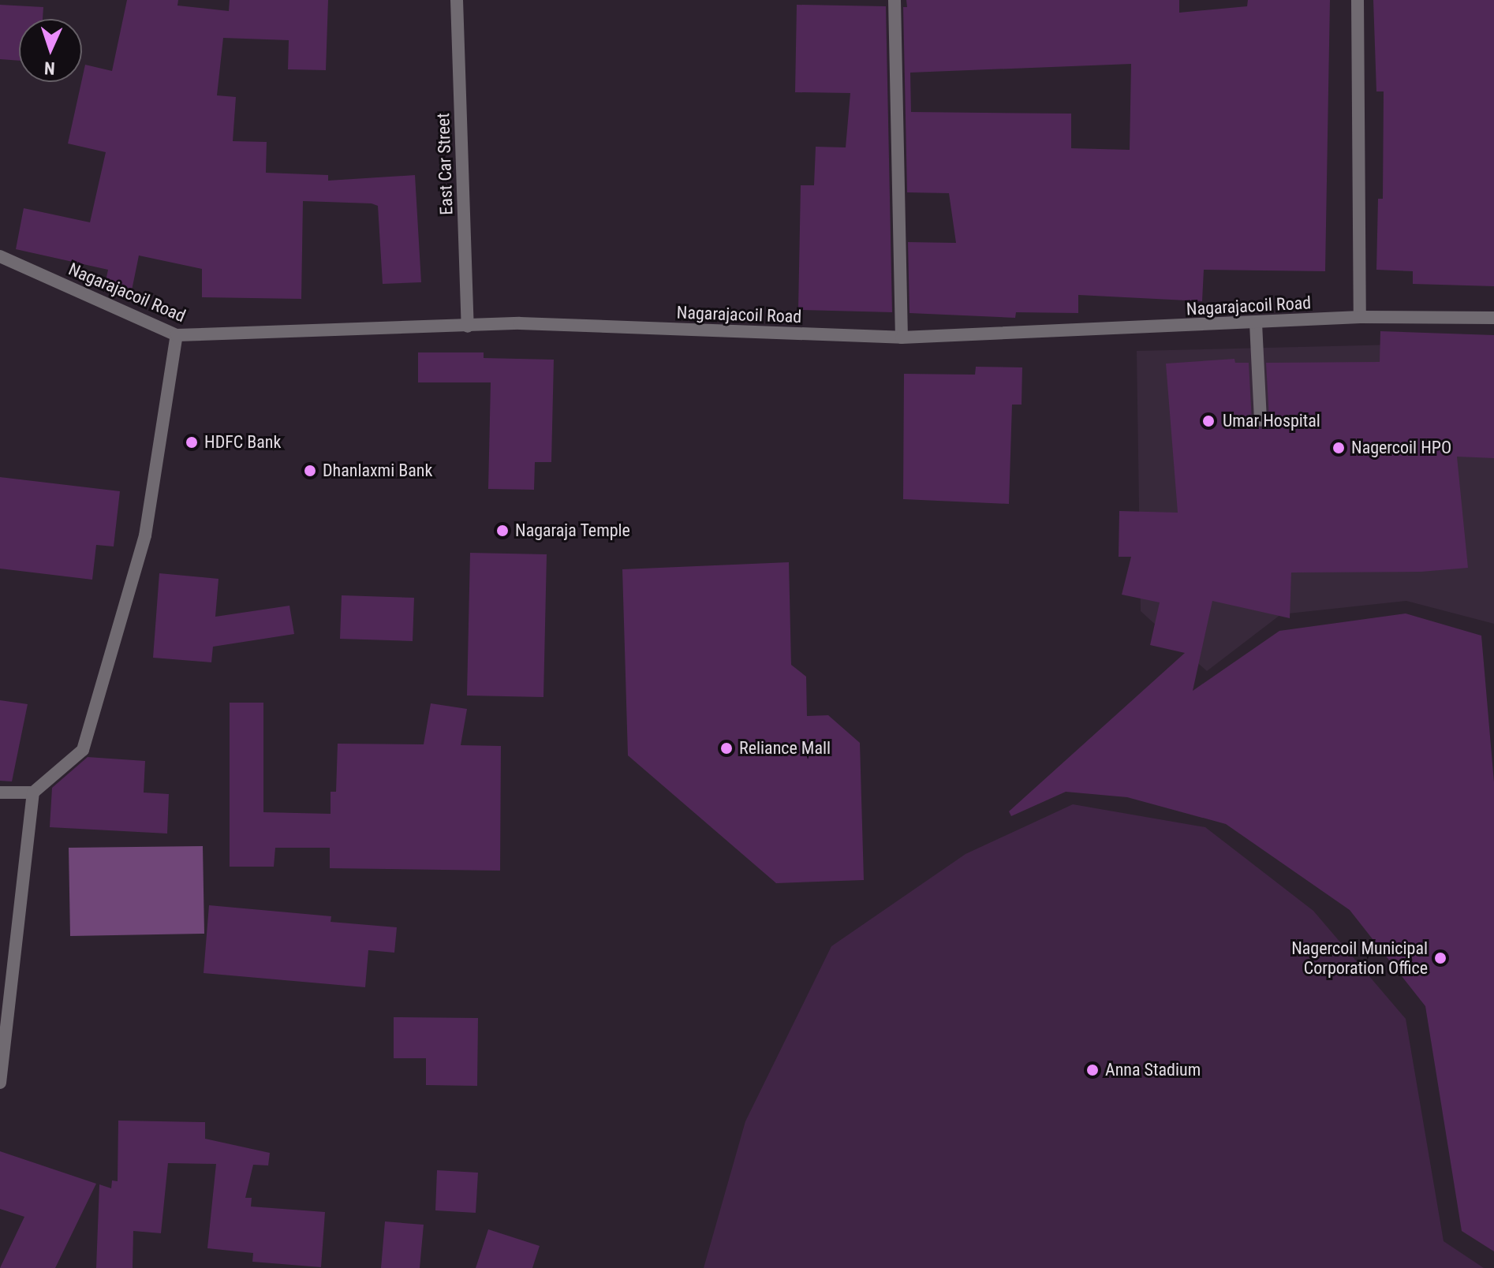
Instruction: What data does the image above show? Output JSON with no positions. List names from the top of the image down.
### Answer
{
  "streets": {
    "street": ["East Car Street", "Nagarajacoil Road"]
  },
  "crossings": [
    ["East Car Street", "Nagarajacoil Road"]
  ],
  "places": [
    "Umar Hospital",
    "HDFC Bank",
    "Nagercoil HPO",
    "Dhanlaxmi Bank",
    "Nagaraja Temple",
    "Reliance Mall",
    "Nagercoil Municipal Corporation Office",
    "Anna Stadium"
  ],
  "north": "bottom"
}
